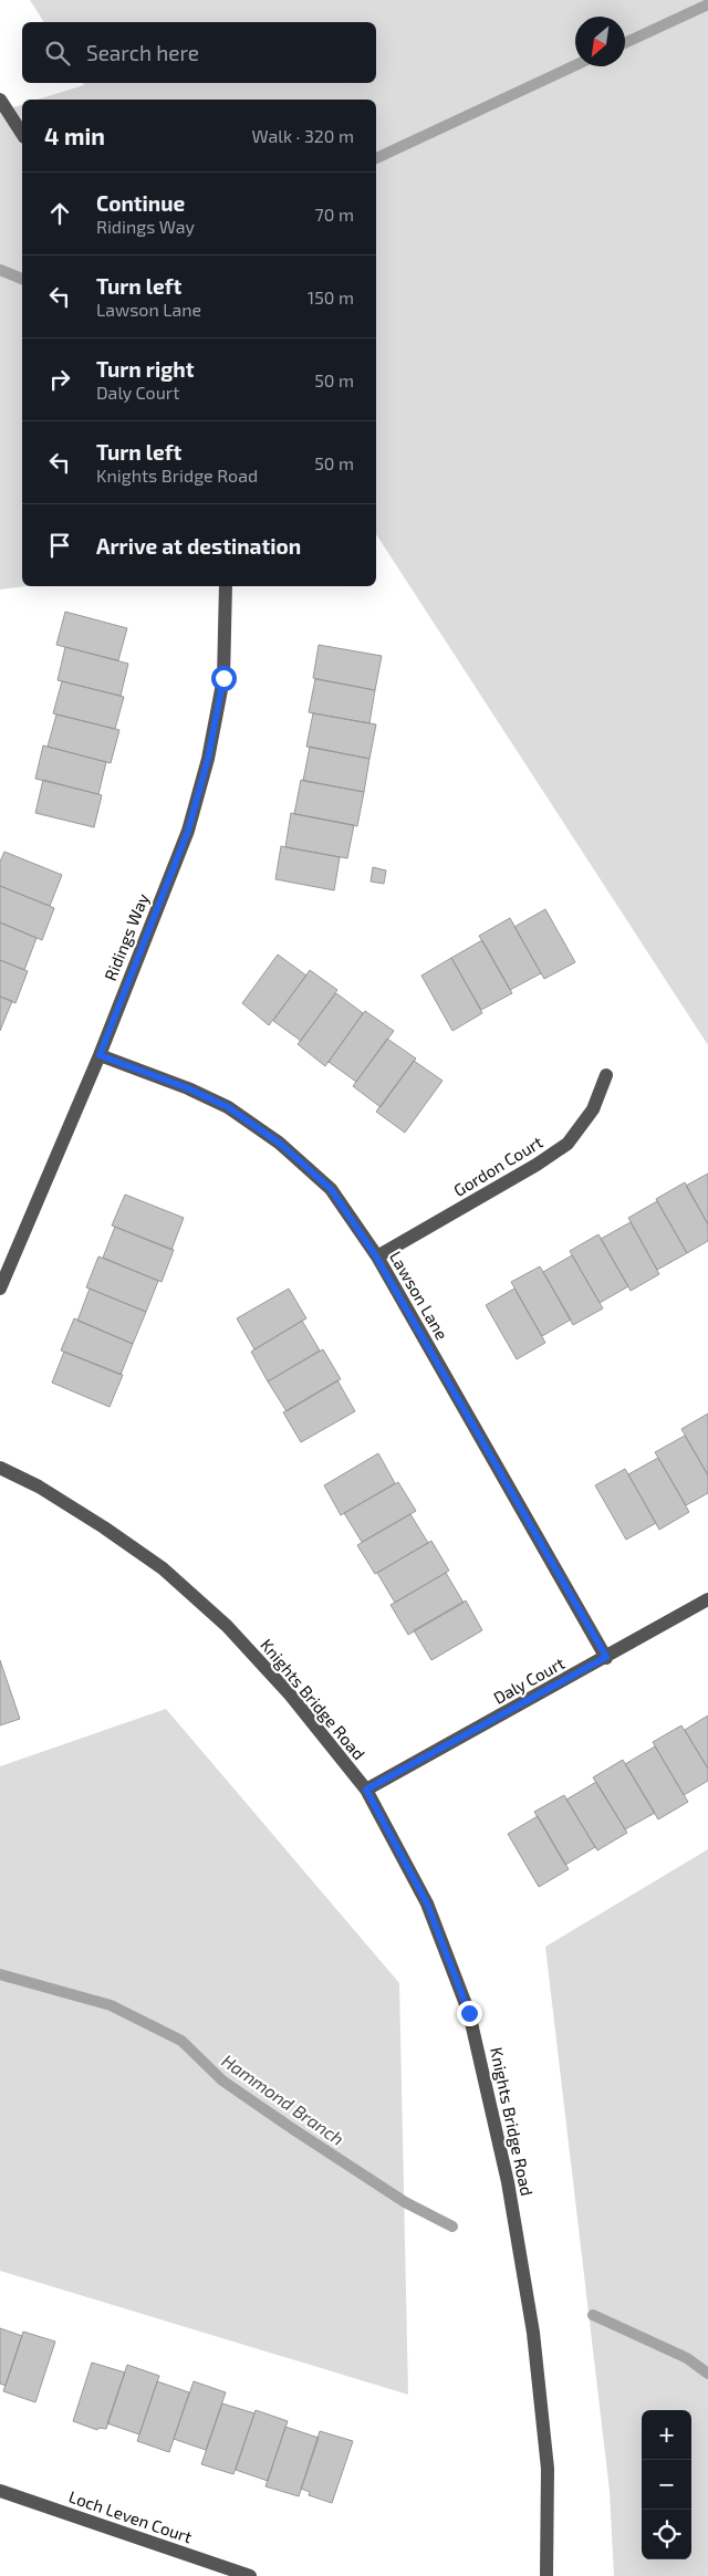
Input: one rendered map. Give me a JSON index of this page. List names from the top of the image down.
{
  "streets": {
    "street": [
      "Ridings Way",
      "Gordon Court",
      "Lawson Lane",
      "Daly Court",
      "Knights Bridge Road",
      "Loch Leven Court"
    ]
  },
  "crossings": [
    ["Ridings Way", "Lawson Lane"],
    ["Gordon Court", "Lawson Lane"],
    ["Lawson Lane", "Daly Court"],
    ["Daly Court", "Knights Bridge Road"]
  ],
  "water": ["Hammond Branch"],
  "north": "bottom left",
  "page": {
    "search": "Search here",
    "heading": ["4 min", "Walk · 320 m"],
    "list": [
      ["Continue", "Ridings Way", "70 m"],
      ["Turn left", "Lawson Lane", "150 m"],
      ["Turn right", "Daly Court", "50 m"],
      ["Turn left", "Knights Bridge Road", "50 m"],
      "Arrive at destination"
    ],
    "map_buttons": ["+", "−"]
  }
}
